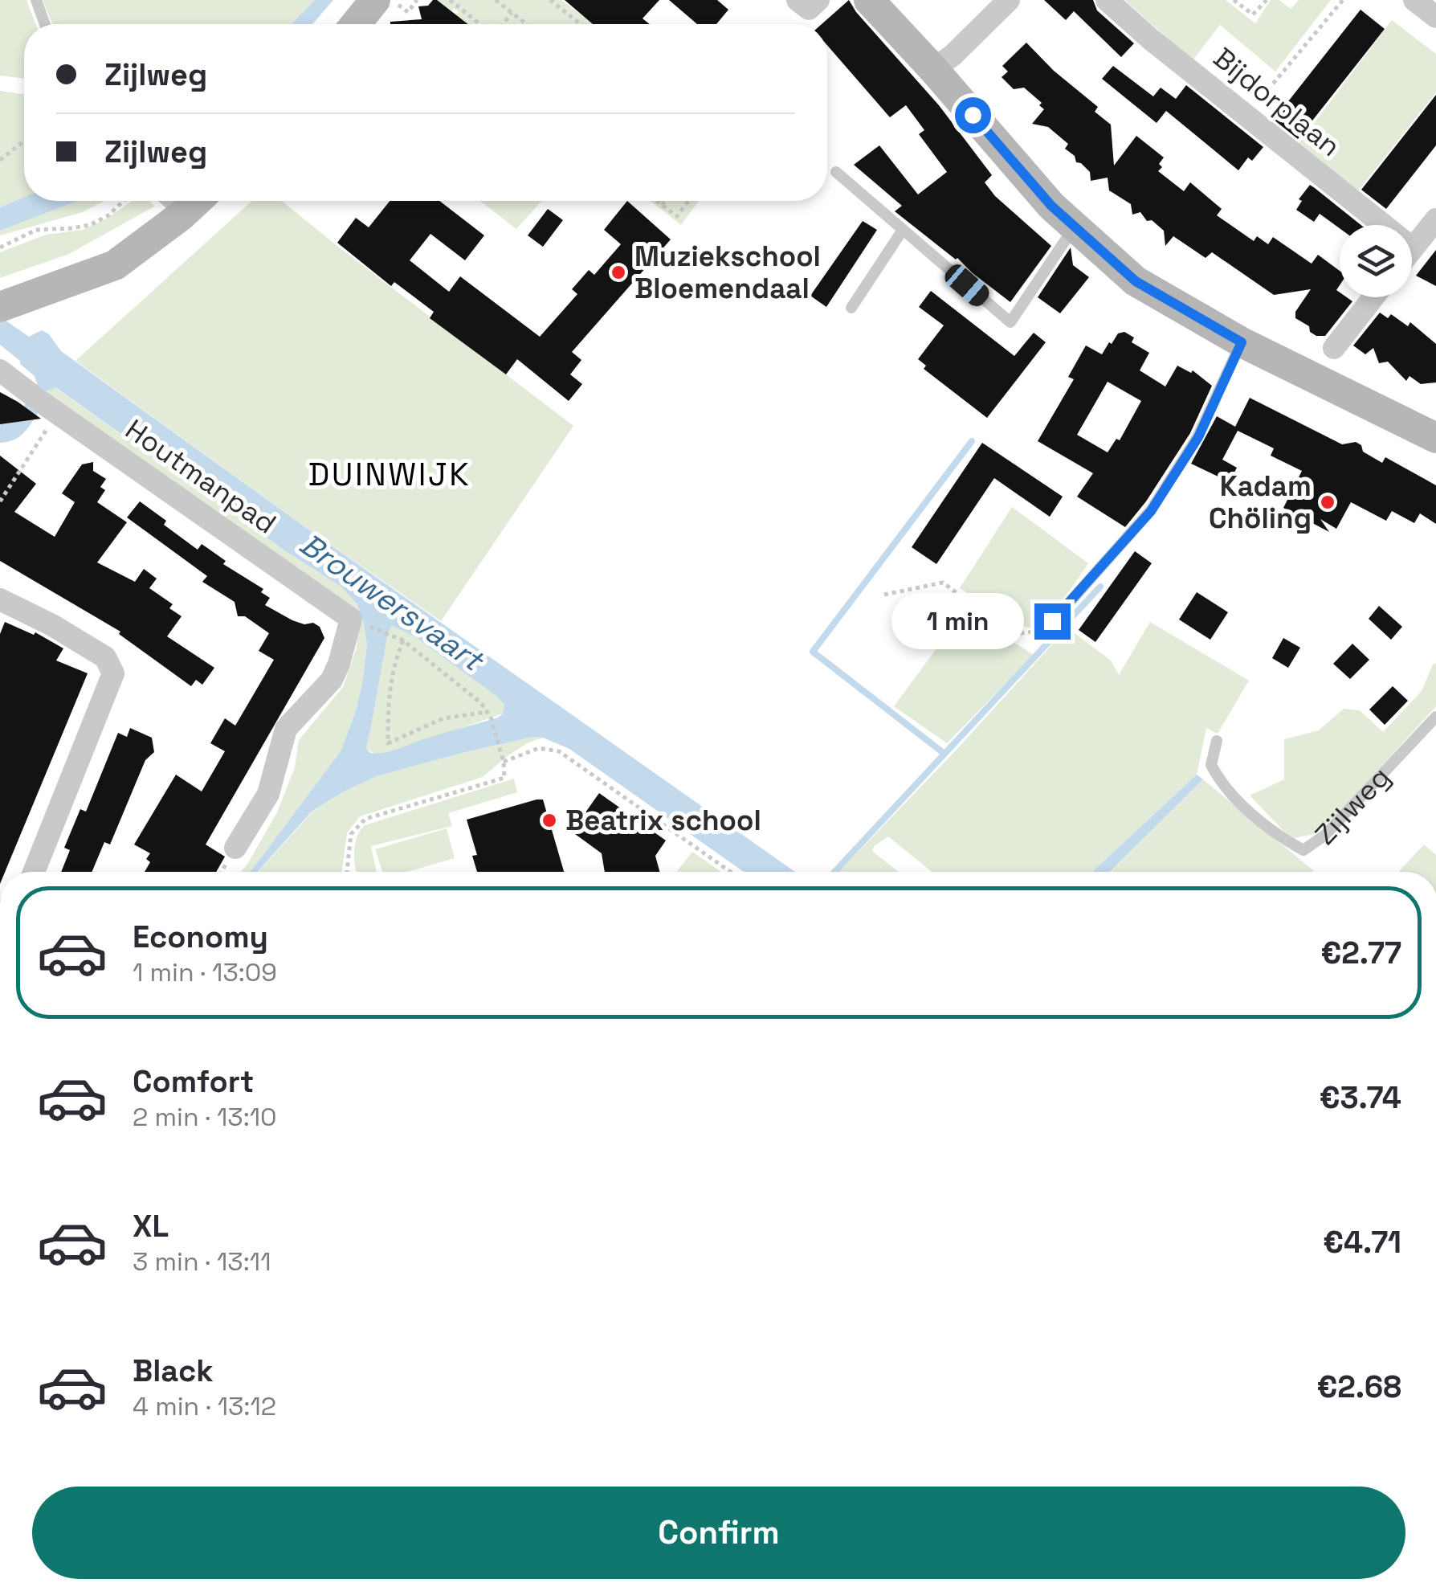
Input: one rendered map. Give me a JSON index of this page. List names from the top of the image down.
{
  "streets": {
    "street": ["Bijdorplaan", "Houtmanpad"],
    "lane": ["Zijlweg"]
  },
  "districts": ["DUINWIJK"],
  "water": ["Brouwersvaart"],
  "places": ["Muziekschool Bloemendaal", "Kadam Chöling", "Beatrix school"],
  "page": {
    "banner": ["Zijlweg", "Zijlweg"],
    "bubble": "1 min",
    "list": [
      {
        "name": "Economy",
        "note": "1 min · 13:09",
        "value": "€2.77"
      },
      {
        "name": "Comfort",
        "note": "2 min · 13:10",
        "value": "€3.74"
      },
      {
        "name": "XL",
        "note": "3 min · 13:11",
        "value": "€4.71"
      },
      {
        "name": "Black",
        "note": "4 min · 13:12",
        "value": "€2.68"
      }
    ],
    "buttons": "Confirm"
  }
}
